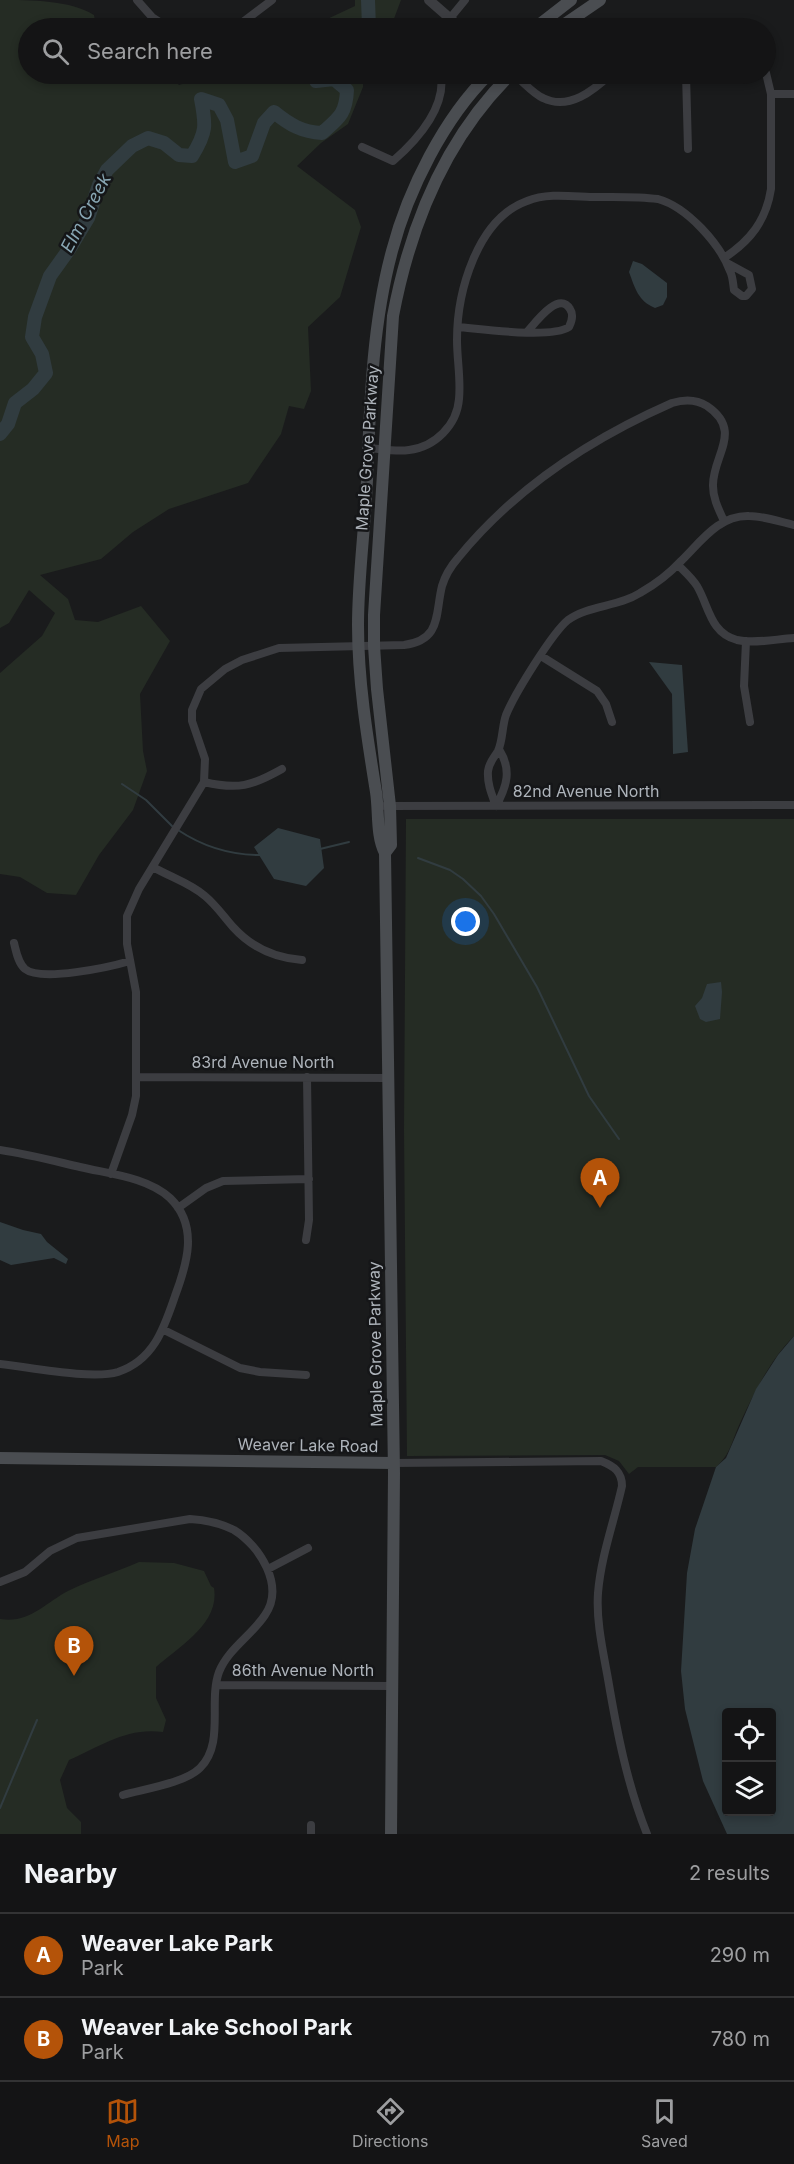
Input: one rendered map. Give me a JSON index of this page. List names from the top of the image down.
{
  "streets": {
    "main road": ["Maple Grove Parkway", "Weaver Lake Road"],
    "street": ["82nd Avenue North", "83rd Avenue North", "86th Avenue North"]
  },
  "crossings": [
    ["Maple Grove Parkway", "82nd Avenue North"],
    ["Maple Grove Parkway", "83rd Avenue North"],
    ["Maple Grove Parkway", "Weaver Lake Road"],
    ["Maple Grove Parkway", "86th Avenue North"]
  ],
  "water": ["Elm Creek"],
  "page": {
    "search": "Search here",
    "pins": ["A", "B"],
    "heading": ["Nearby", "2 results"],
    "list": [
      {
        "mark": "A",
        "name": "Weaver Lake Park",
        "note": "Park",
        "value": "290 m"
      },
      {
        "mark": "B",
        "name": "Weaver Lake School Park",
        "note": "Park",
        "value": "780 m"
      }
    ],
    "nav": ["Map", "Directions", "Saved"]
  }
}
